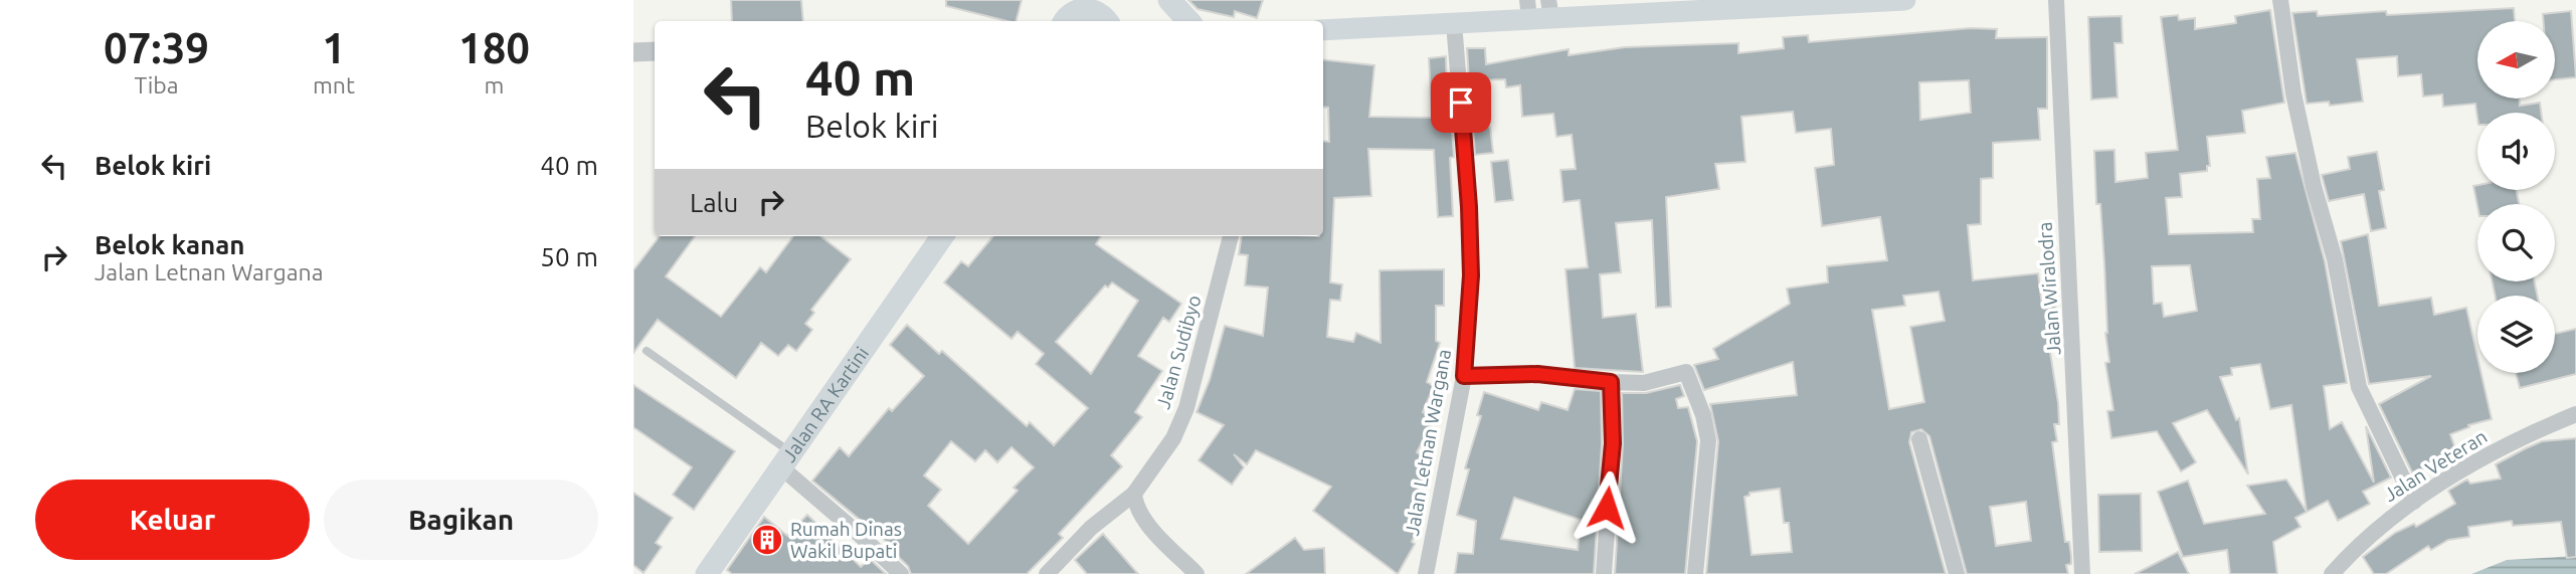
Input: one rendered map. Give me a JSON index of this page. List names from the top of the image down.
{
  "streets": {
    "main road": ["Jalan RA Kartini"],
    "street": [
      "Jalan Wiralodra",
      "Jalan Sudibyo",
      "Jalan Letnan Wargana",
      "Jalan Veteran"
    ]
  },
  "places": {
    "building": ["Rumah Dinas Wakil Bupati"]
  },
  "north": "left",
  "page": {
    "eta": [
      "07:39",
      "Tiba",
      "1",
      "mnt",
      "180",
      "m"
    ],
    "turn": ["40 m", "Belok kiri"],
    "list": [
      {
        "name": "Belok kiri",
        "value": "40 m"
      },
      {
        "name": "Belok kanan",
        "note": "Jalan Letnan Wargana",
        "value": "50 m"
      }
    ],
    "then": "Lalu",
    "buttons": ["Keluar", "Bagikan"]
  }
}
